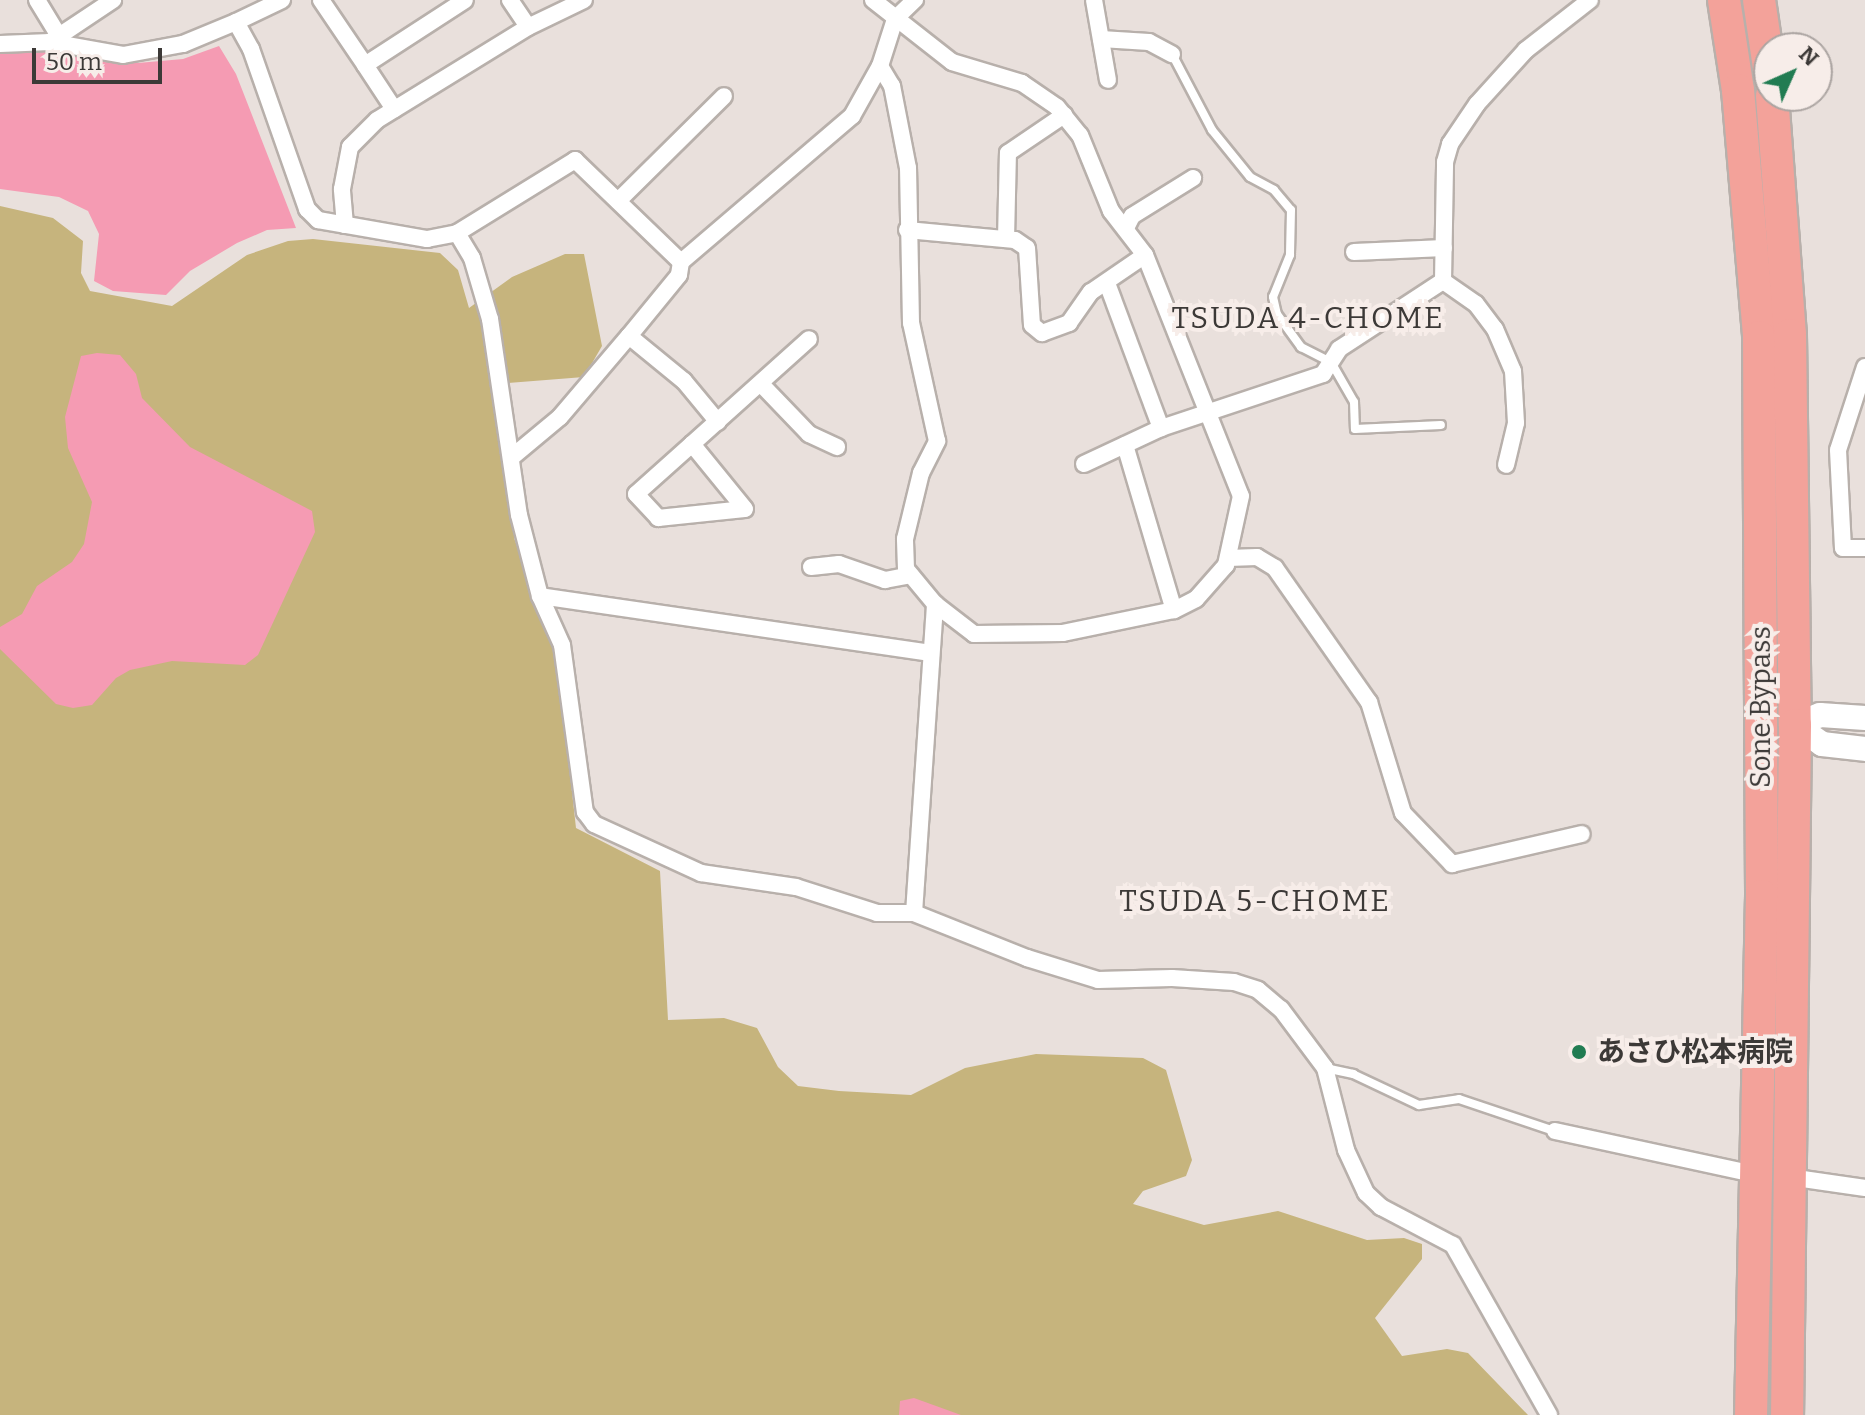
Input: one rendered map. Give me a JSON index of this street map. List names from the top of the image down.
{
  "streets": {
    "highway": ["Sone Bypass"]
  },
  "districts": ["TSUDA 4-CHOME", "TSUDA 5-CHOME"],
  "places": ["あさひ松本病院"],
  "scale_bar": "50 m",
  "north": "top right"
}
